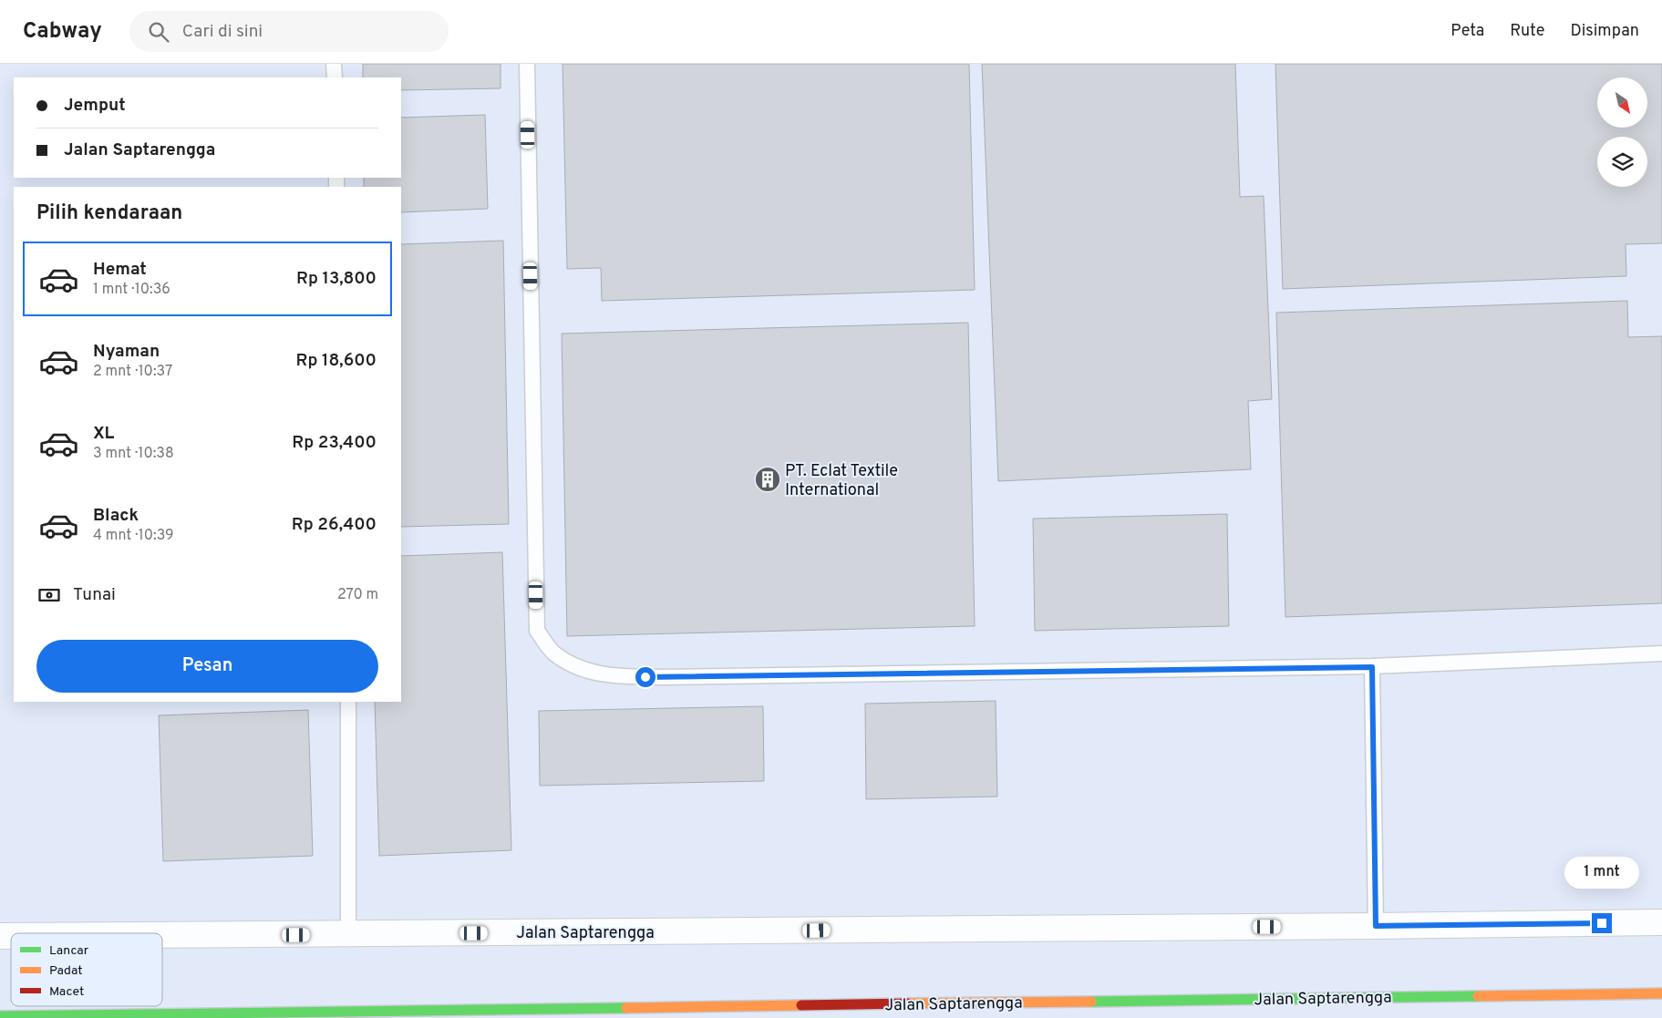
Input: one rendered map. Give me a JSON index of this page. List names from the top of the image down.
{
  "streets": {
    "street": ["Jalan Saptarengga"]
  },
  "places": {
    "building": ["PT. Eclat Textile International"]
  },
  "legend": ["Lancar", "Padat", "Macet"],
  "north": "bottom right",
  "page": {
    "header": "Cabway",
    "search": "Cari di sini",
    "nav": ["Peta", "Rute", "Disimpan"],
    "banner": ["Jemput", "Jalan Saptarengga"],
    "heading": "Pilih kendaraan",
    "list": [
      {
        "name": "Hemat",
        "note": "1 mnt · 10:36",
        "value": "Rp 13,800"
      },
      {
        "name": "Nyaman",
        "note": "2 mnt · 10:37",
        "value": "Rp 18,600"
      },
      {
        "name": "XL",
        "note": "3 mnt · 10:38",
        "value": "Rp 23,400"
      },
      {
        "name": "Black",
        "note": "4 mnt · 10:39",
        "value": "Rp 26,400"
      }
    ],
    "pay": ["Tunai", "270 m"],
    "buttons": "Pesan",
    "bubble": "1 mnt"
  }
}
